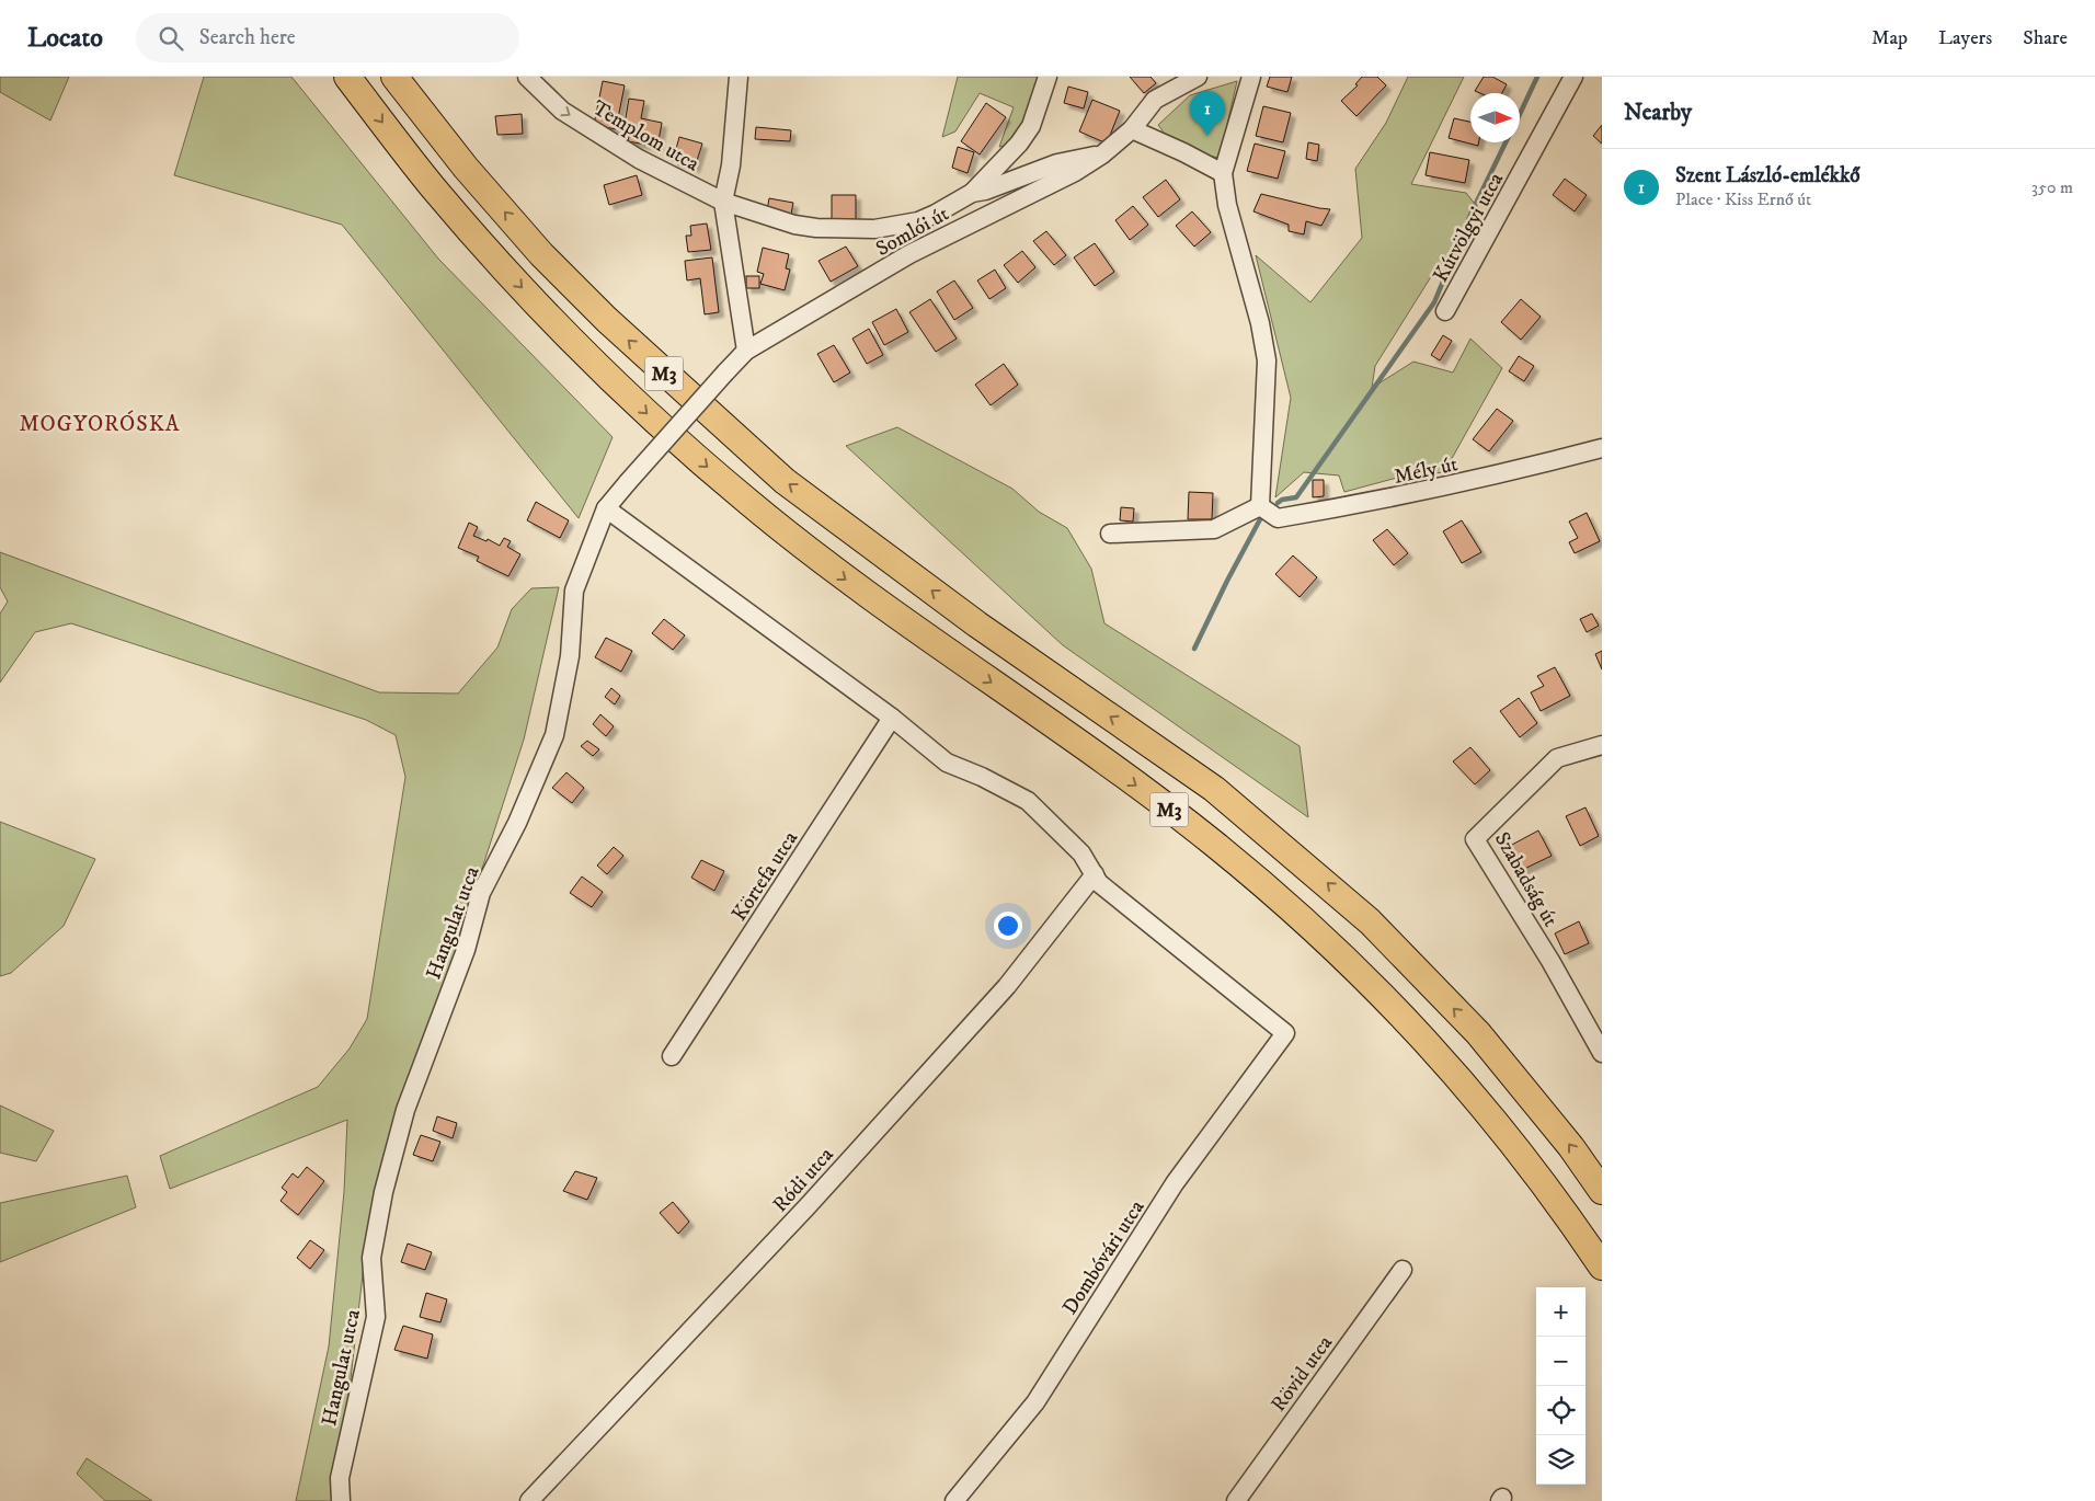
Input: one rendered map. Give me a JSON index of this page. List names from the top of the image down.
{
  "streets": {
    "highway": ["M3"],
    "street": [
      "Templom utca",
      "Kútvölgyi utca",
      "Somlói út",
      "Mély út",
      "Körtefa utca",
      "Szabadság út",
      "Hangulat utca",
      "Ródi utca",
      "Dombóvári utca",
      "Rövid utca"
    ]
  },
  "crossings": [
    ["Templom utca", "Somlói út"],
    ["Templom utca", "Hangulat utca"],
    ["Somlói út", "Hangulat utca"],
    ["Ródi utca", "Dombóvári utca"]
  ],
  "one_way": ["Templom utca"],
  "districts": ["MOGYORÓSKA"],
  "north": "right",
  "page": {
    "header": "Locato",
    "search": "Search here",
    "nav": ["Map", "Layers", "Share"],
    "heading": "Nearby",
    "pins": "1",
    "list": [
      {
        "mark": "1",
        "name": "Szent László-emlékkő",
        "note": "Place · Kiss Ernő út",
        "value": "350 m"
      }
    ],
    "map_buttons": ["+", "−"]
  }
}
